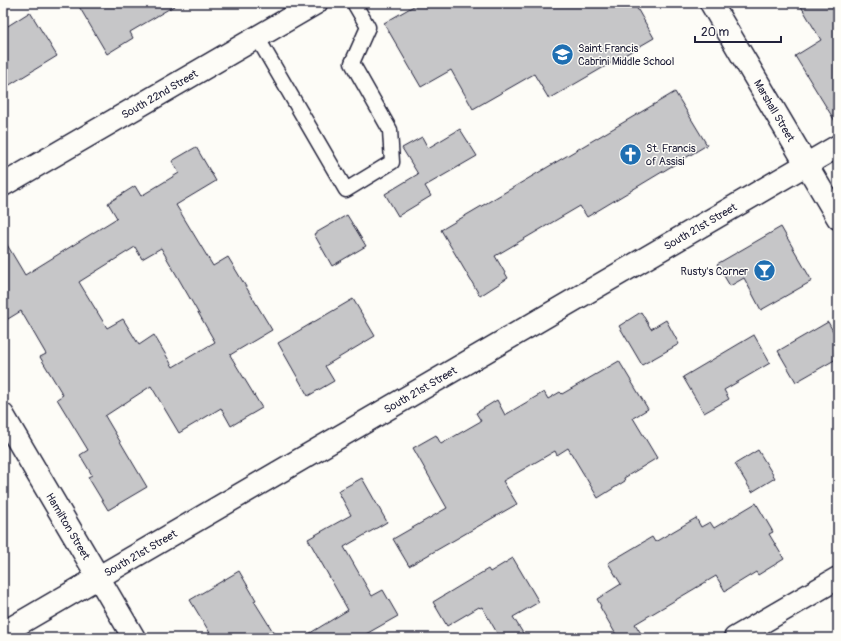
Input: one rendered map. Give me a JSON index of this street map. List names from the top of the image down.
{
  "streets": {
    "street": [
      "South 22nd Street",
      "Marshall Street",
      "South 21st Street",
      "Hamilton Street"
    ]
  },
  "crossings": [
    ["Marshall Street", "South 21st Street"],
    ["South 21st Street", "Hamilton Street"]
  ],
  "places": {
    "school or university": ["Saint Francis Cabrini Middle School"],
    "church": ["St. Francis of Assisi"],
    "bar": ["Rusty's Corner"]
  },
  "scale_bar": "20 m"
}
